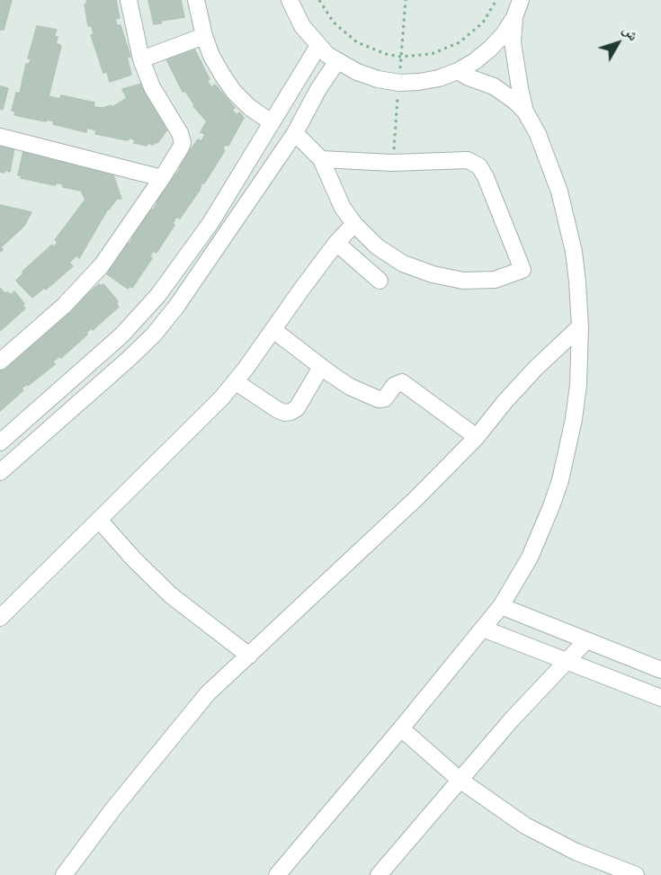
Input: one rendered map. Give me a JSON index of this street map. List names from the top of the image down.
{
  "north": "top right"
}
